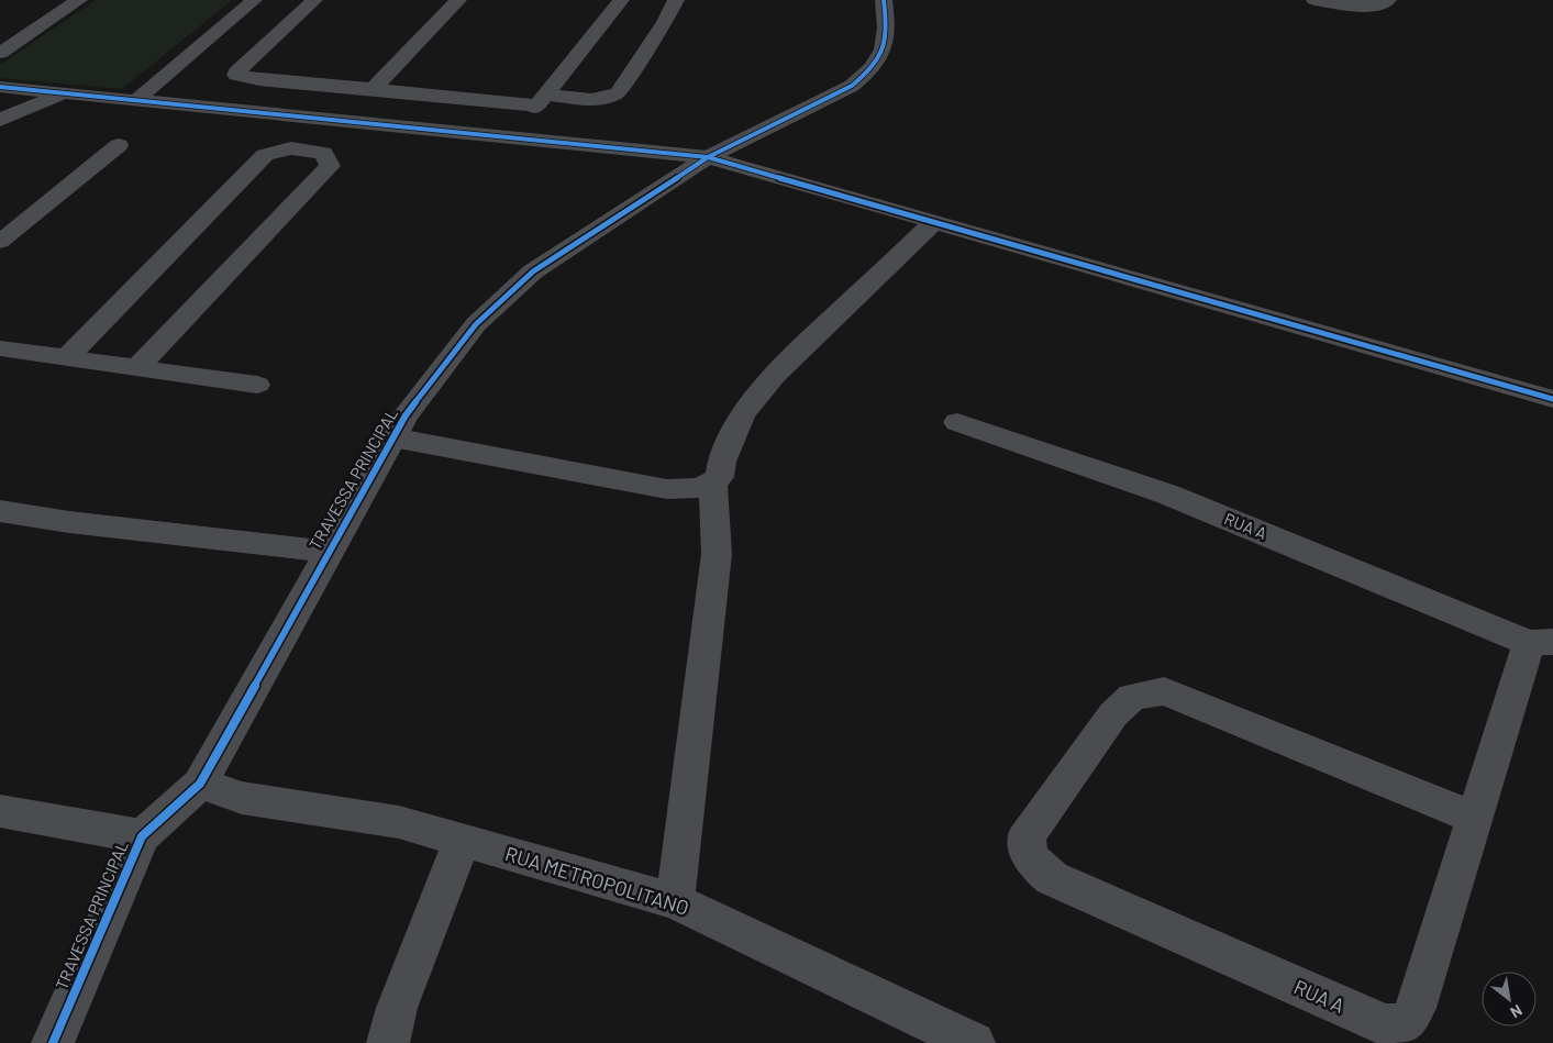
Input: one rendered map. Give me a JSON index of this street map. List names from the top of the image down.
{
  "streets": {
    "street": ["TRAVESSA PRINCIPAL", "RUA A", "RUA METROPOLITANO"]
  },
  "crossings": [
    ["TRAVESSA PRINCIPAL", "RUA METROPOLITANO"]
  ],
  "north": "bottom right"
}
